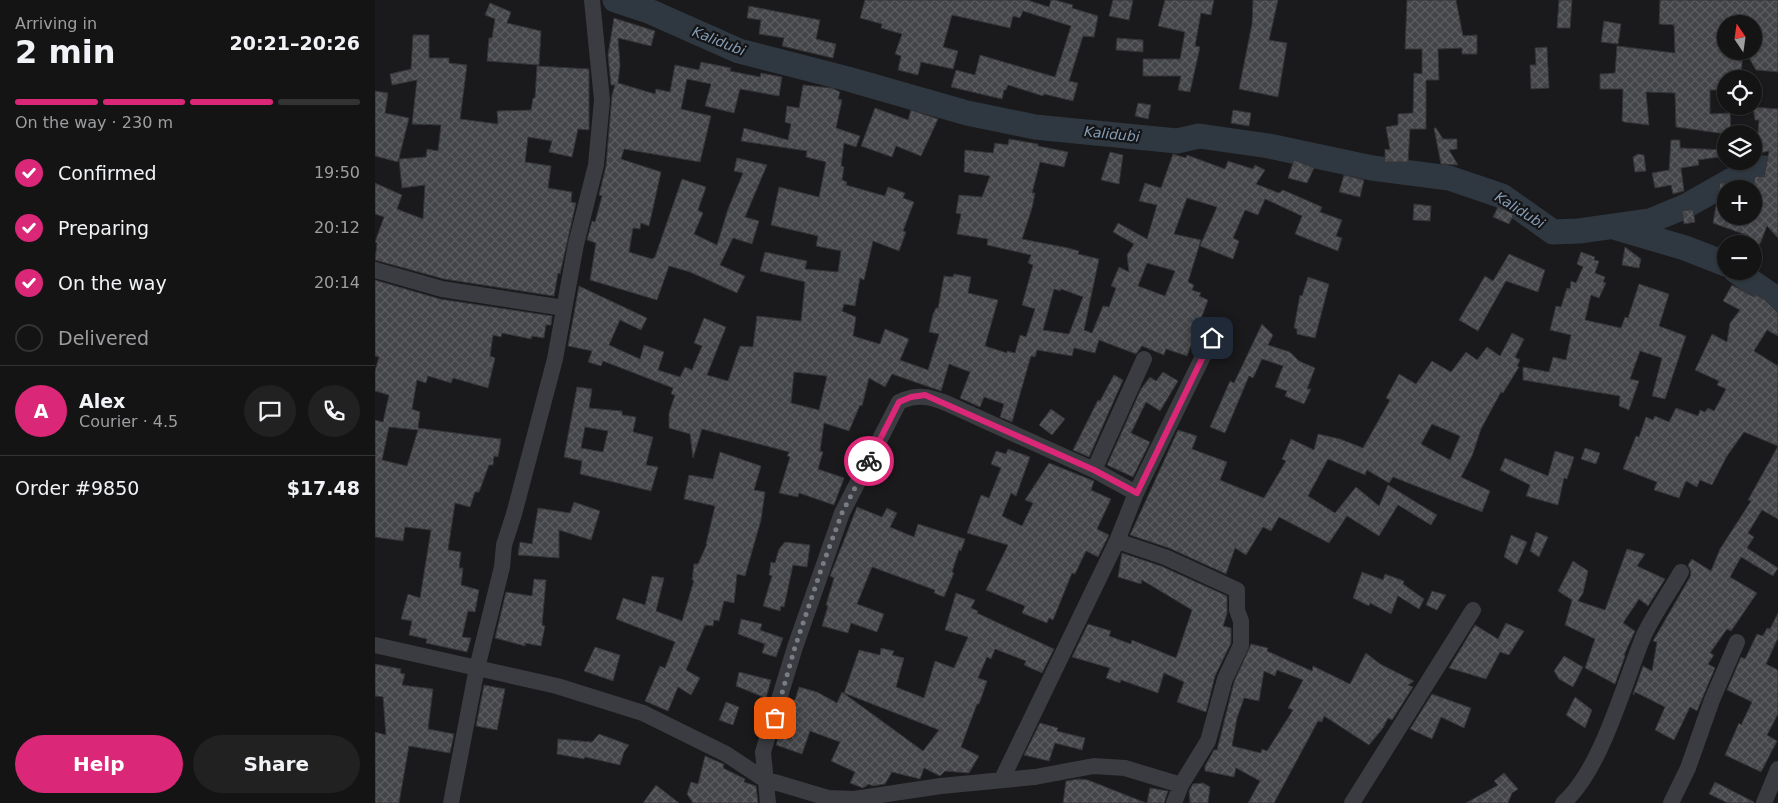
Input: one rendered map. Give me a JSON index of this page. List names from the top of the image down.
{
  "water": ["Kalidubi"],
  "north": "top",
  "page": {
    "heading": ["2 min", "Arriving in", "20:21–20:26"],
    "panel": [
      "Alex",
      "Courier · 4.5",
      "Order #9850",
      "$17.48"
    ],
    "map_buttons": ["+", "−"],
    "bar": "On the way · 230 m",
    "list": [
      ["Confirmed", "19:50"],
      ["Preparing", "20:12"],
      ["On the way", "20:14"],
      "Delivered"
    ],
    "round": "A",
    "buttons": ["Help", "Share"]
  }
}
